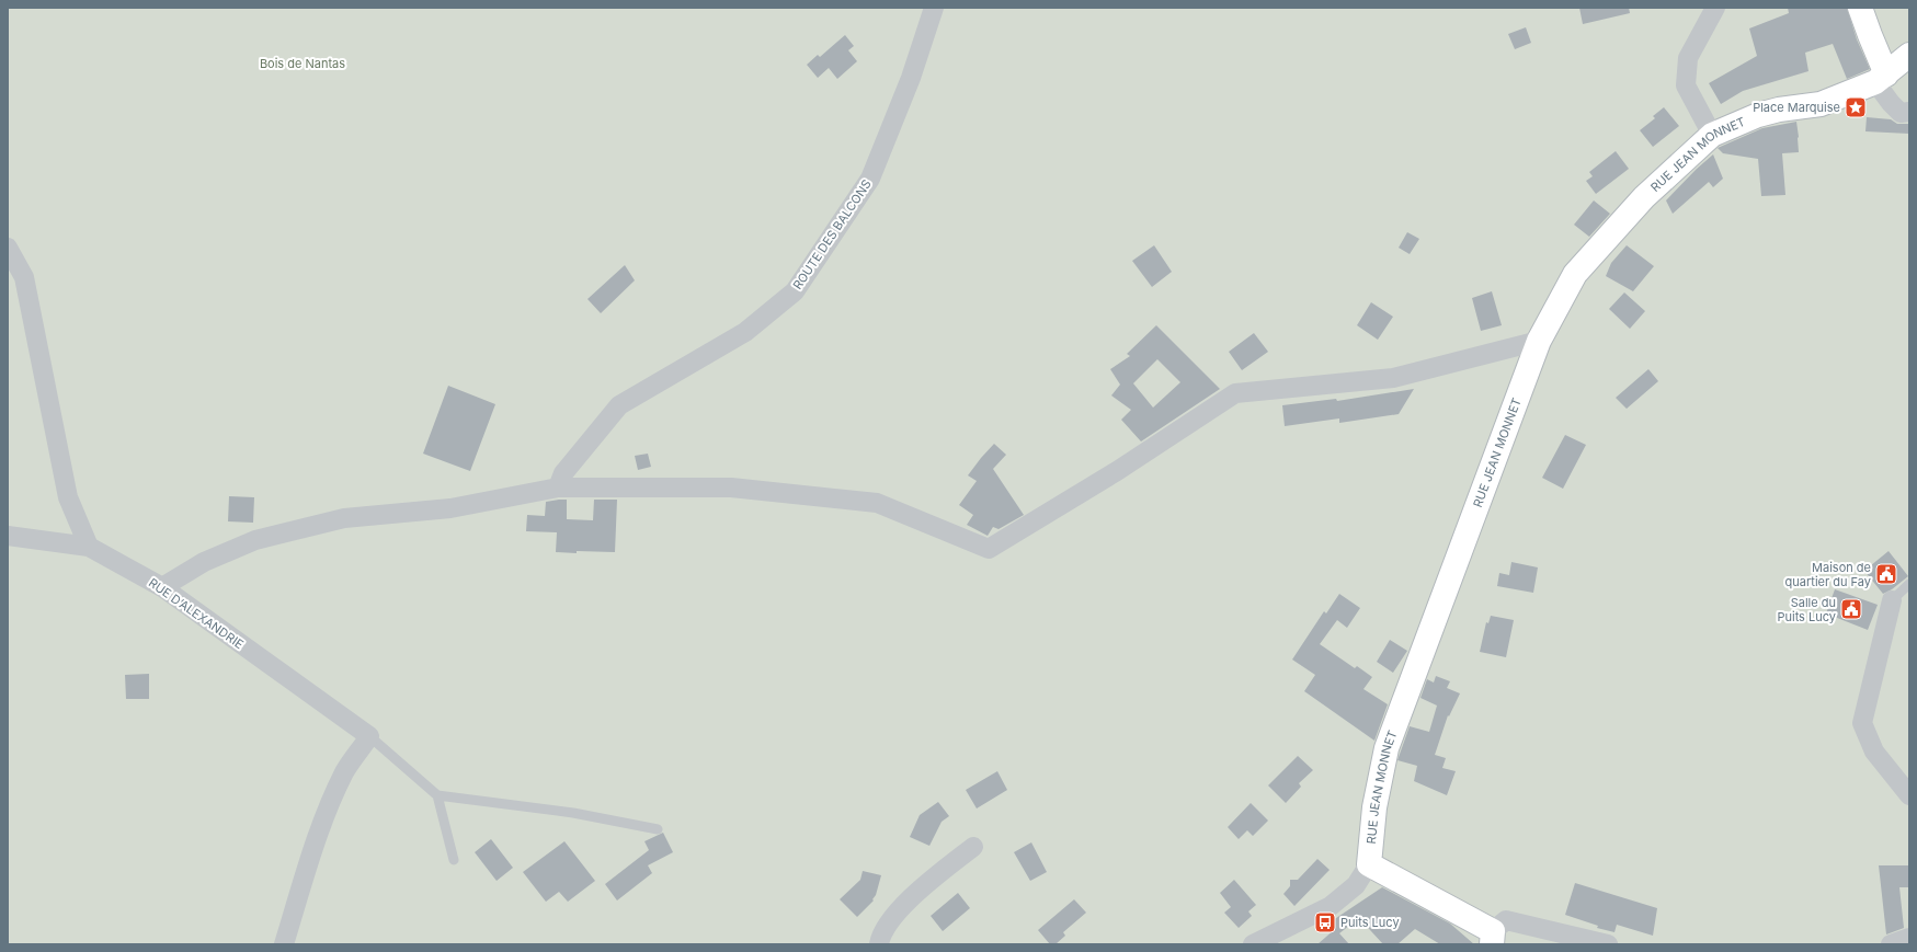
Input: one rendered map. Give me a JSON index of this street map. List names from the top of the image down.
{
  "streets": {
    "street": ["RUE JEAN MONNET", "ROUTE DES BALCONS", "RUE D’ALEXANDRIE"]
  },
  "parks": ["Bois de Nantas"],
  "places": {
    "place": ["Place Marquise"],
    "public building": ["Maison de quartier du Fay", "Salle du Puits Lucy"],
    "bus stop": ["Puits Lucy"]
  }
}
